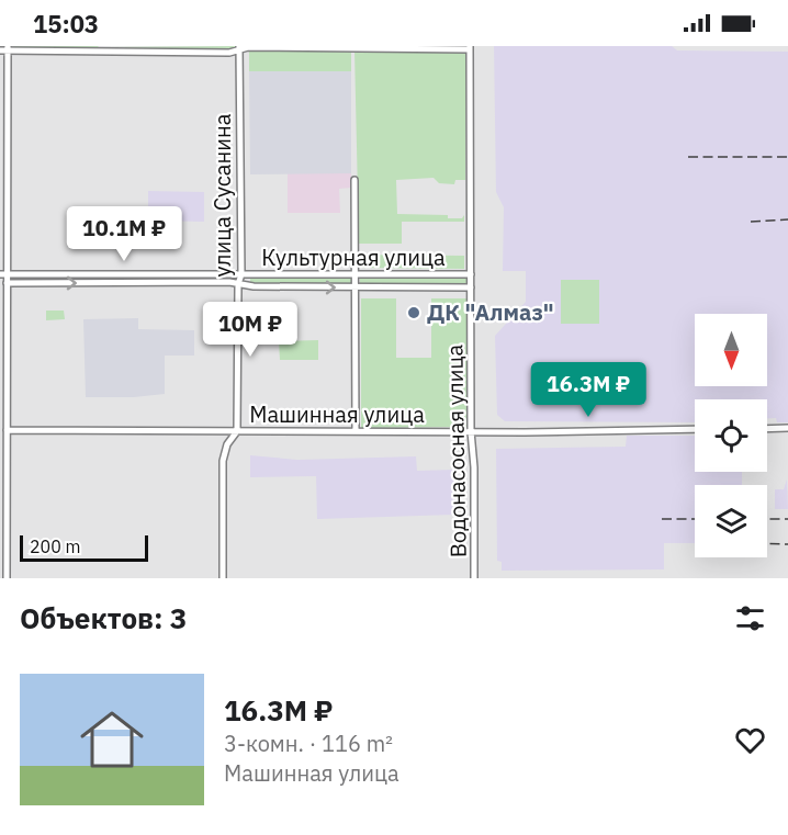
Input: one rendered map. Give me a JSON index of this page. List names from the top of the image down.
{
  "streets": {
    "street": [
      "улица Сусанина",
      "Культурная улица",
      "Машинная улица",
      "Водонасосная улица"
    ]
  },
  "crossings": [
    ["улица Сусанина", "Культурная улица"],
    ["улица Сусанина", "Машинная улица"],
    ["Культурная улица", "Водонасосная улица"],
    ["Машинная улица", "Водонасосная улица"]
  ],
  "places": ["ДК \"Алмаз\""],
  "scale_bar": "200 m",
  "north": "bottom",
  "page": {
    "status": "15:03",
    "price": ["10.1M ₽", "10M ₽", "16.3M ₽"],
    "scale": "200 m",
    "heading": "Объектов: 3",
    "list": [
      {
        "name": "16.3M ₽",
        "note": "3-комн. · 116 m² · Машинная улица"
      }
    ]
  }
}
